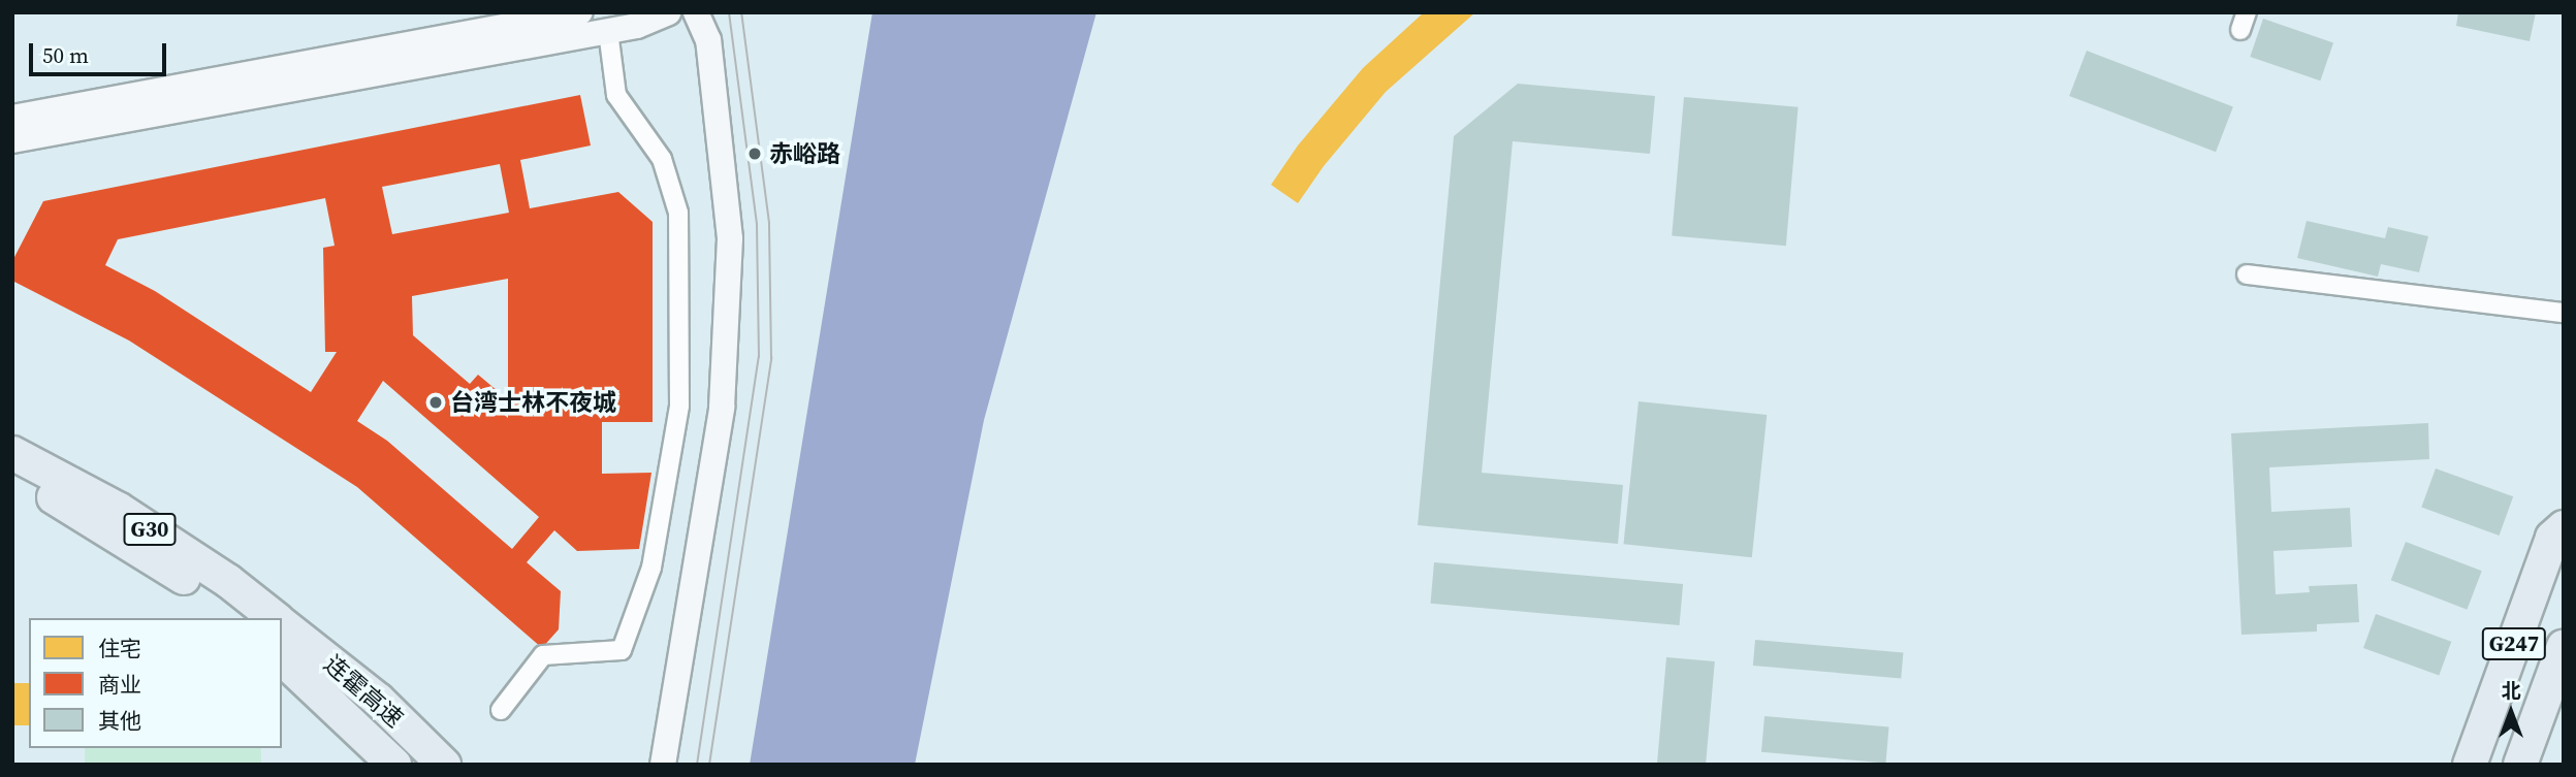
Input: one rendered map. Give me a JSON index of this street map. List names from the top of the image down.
{
  "streets": {
    "highway": ["G30", "G247", "连霍高速"]
  },
  "places": ["赤峪路", "台湾士林不夜城"],
  "legend": ["住宅", "商业", "其他"],
  "scale_bar": "50 m",
  "north": "top"
}
